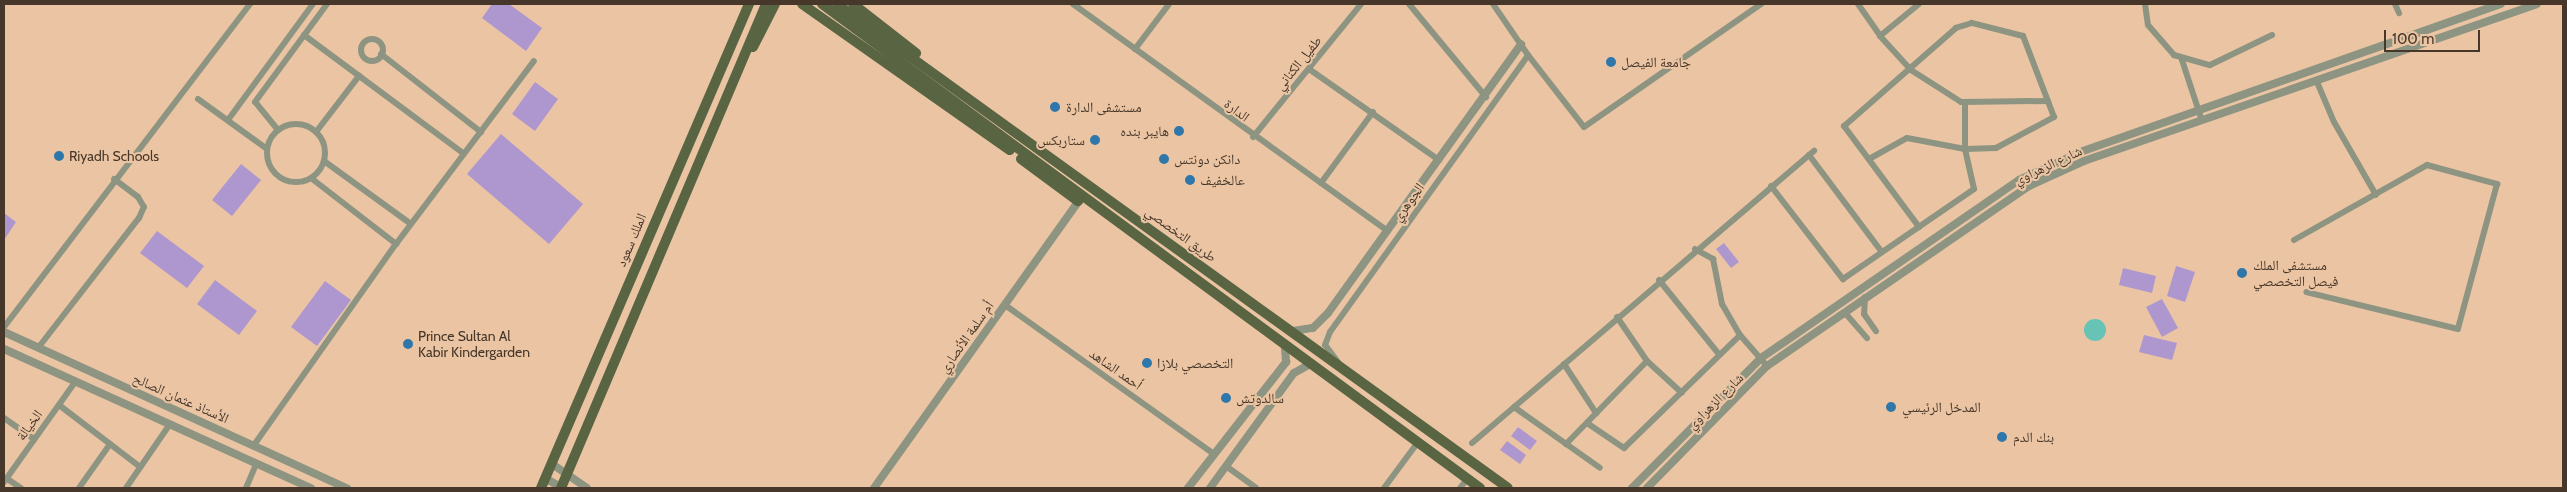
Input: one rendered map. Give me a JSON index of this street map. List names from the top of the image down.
{
  "streets": {
    "main road": ["طريق التخصصي", "الملك سعود"],
    "street": [
      "طفيل الكناني",
      "الدارة",
      "شارع الزهراوي",
      "الجوهري",
      "أم سلمة الأنصاري",
      "أحمد الشاهد",
      "الأستاذ عثمان الصالح",
      "الخيالة"
    ]
  },
  "crossings": [
    ["طفيل الكناني", "الدارة"],
    ["الدارة", "الجوهري"],
    ["الجوهري", "طريق التخصصي"],
    ["أم سلمة الأنصاري", "أحمد الشاهد"],
    ["الأستاذ عثمان الصالح", "الخيالة"]
  ],
  "places": [
    "جامعة الفيصل",
    "مستشفى الدارة",
    "هايبر بنده",
    "ستاربكس",
    "Riyadh Schools",
    "دانكن دونتس",
    "عالخفيف",
    "مستشفى الملك فيصل التخصصي",
    "Prince Sultan Al Kabir Kindergarden",
    "التخصصي بلازا",
    "سالدوتش",
    "المدخل الرئيسي",
    "بنك الدم"
  ],
  "scale_bar": "100 m"
}
